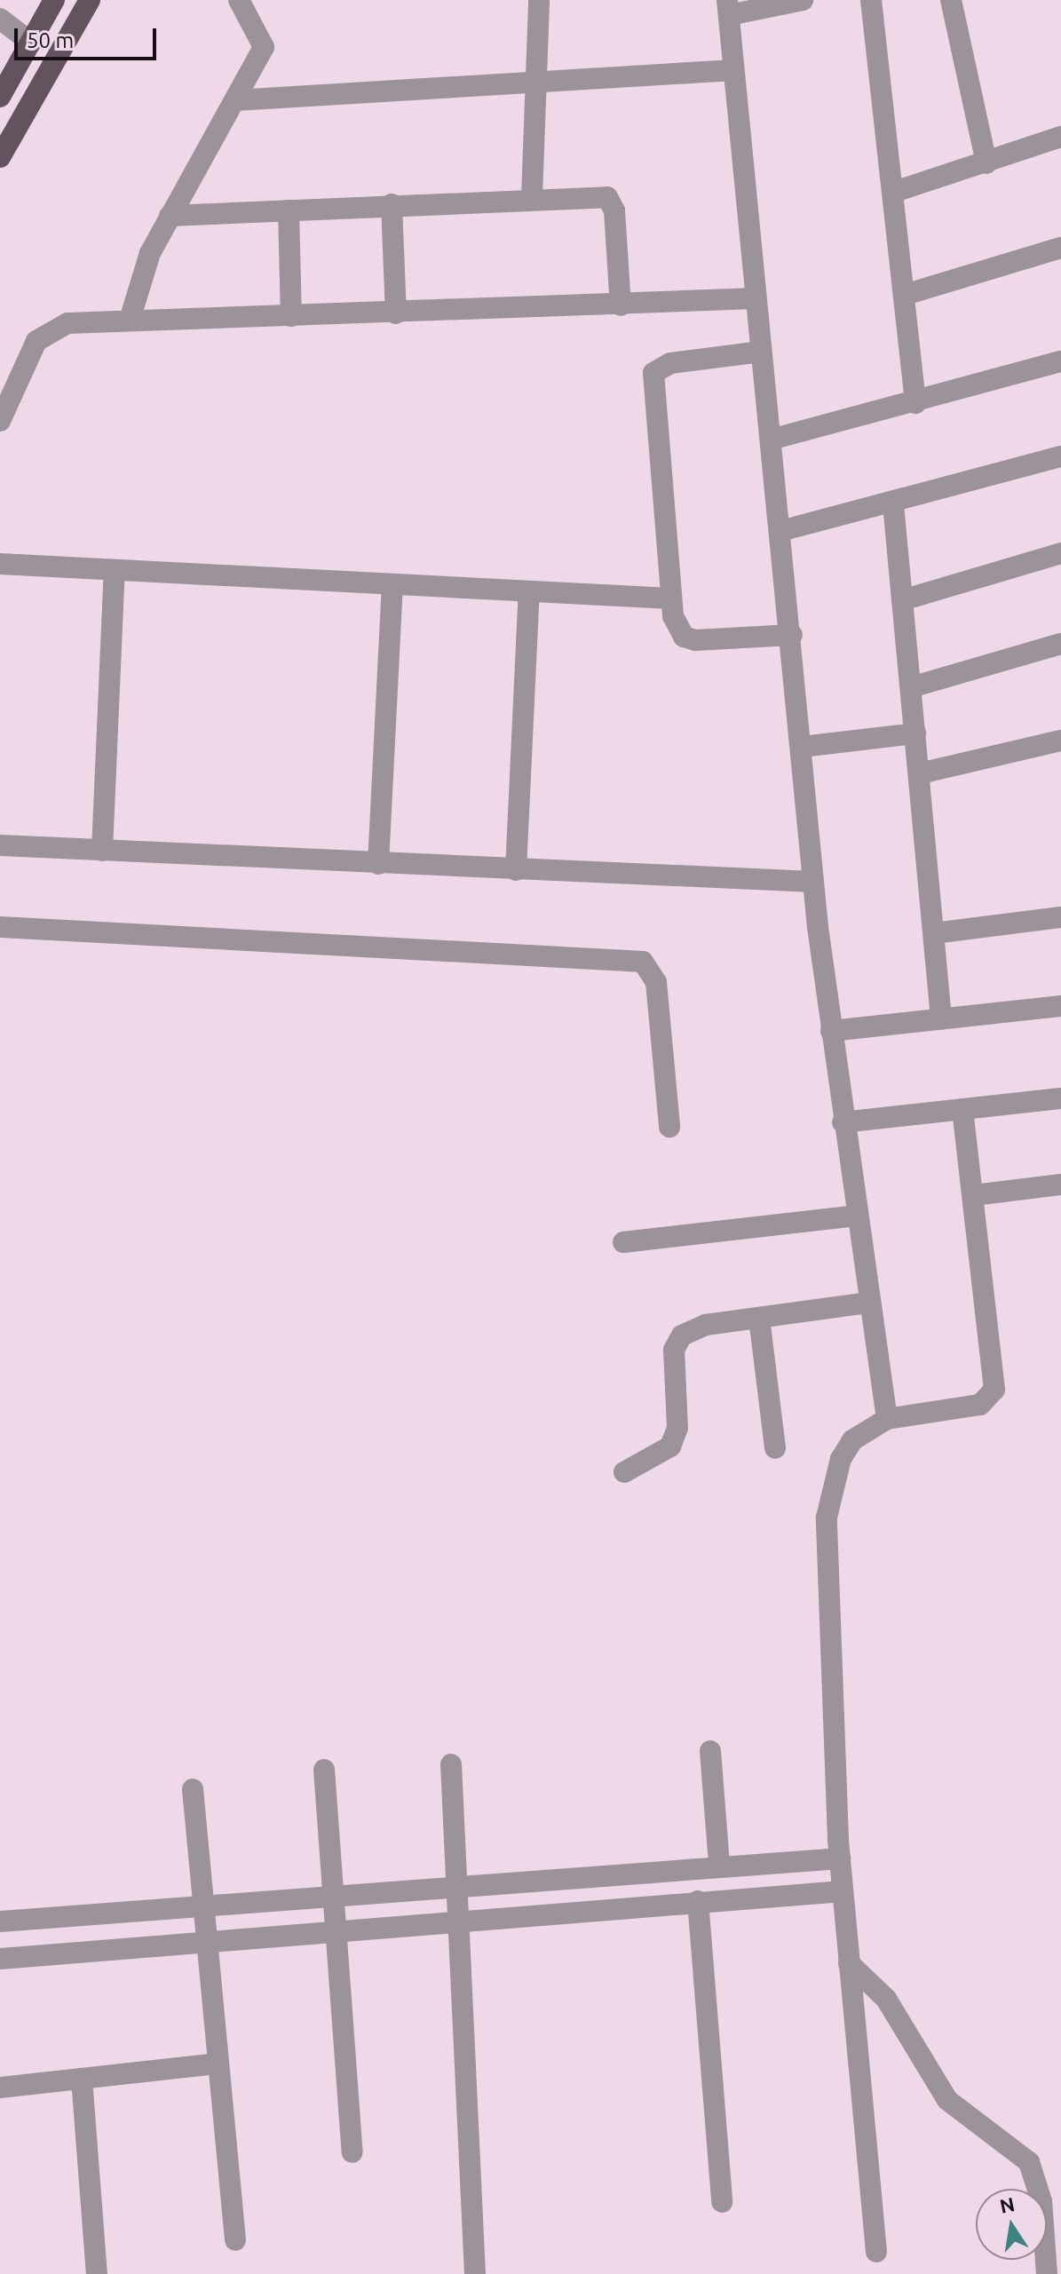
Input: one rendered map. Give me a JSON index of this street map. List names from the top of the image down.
{
  "scale_bar": "50 m",
  "north": "top"
}
